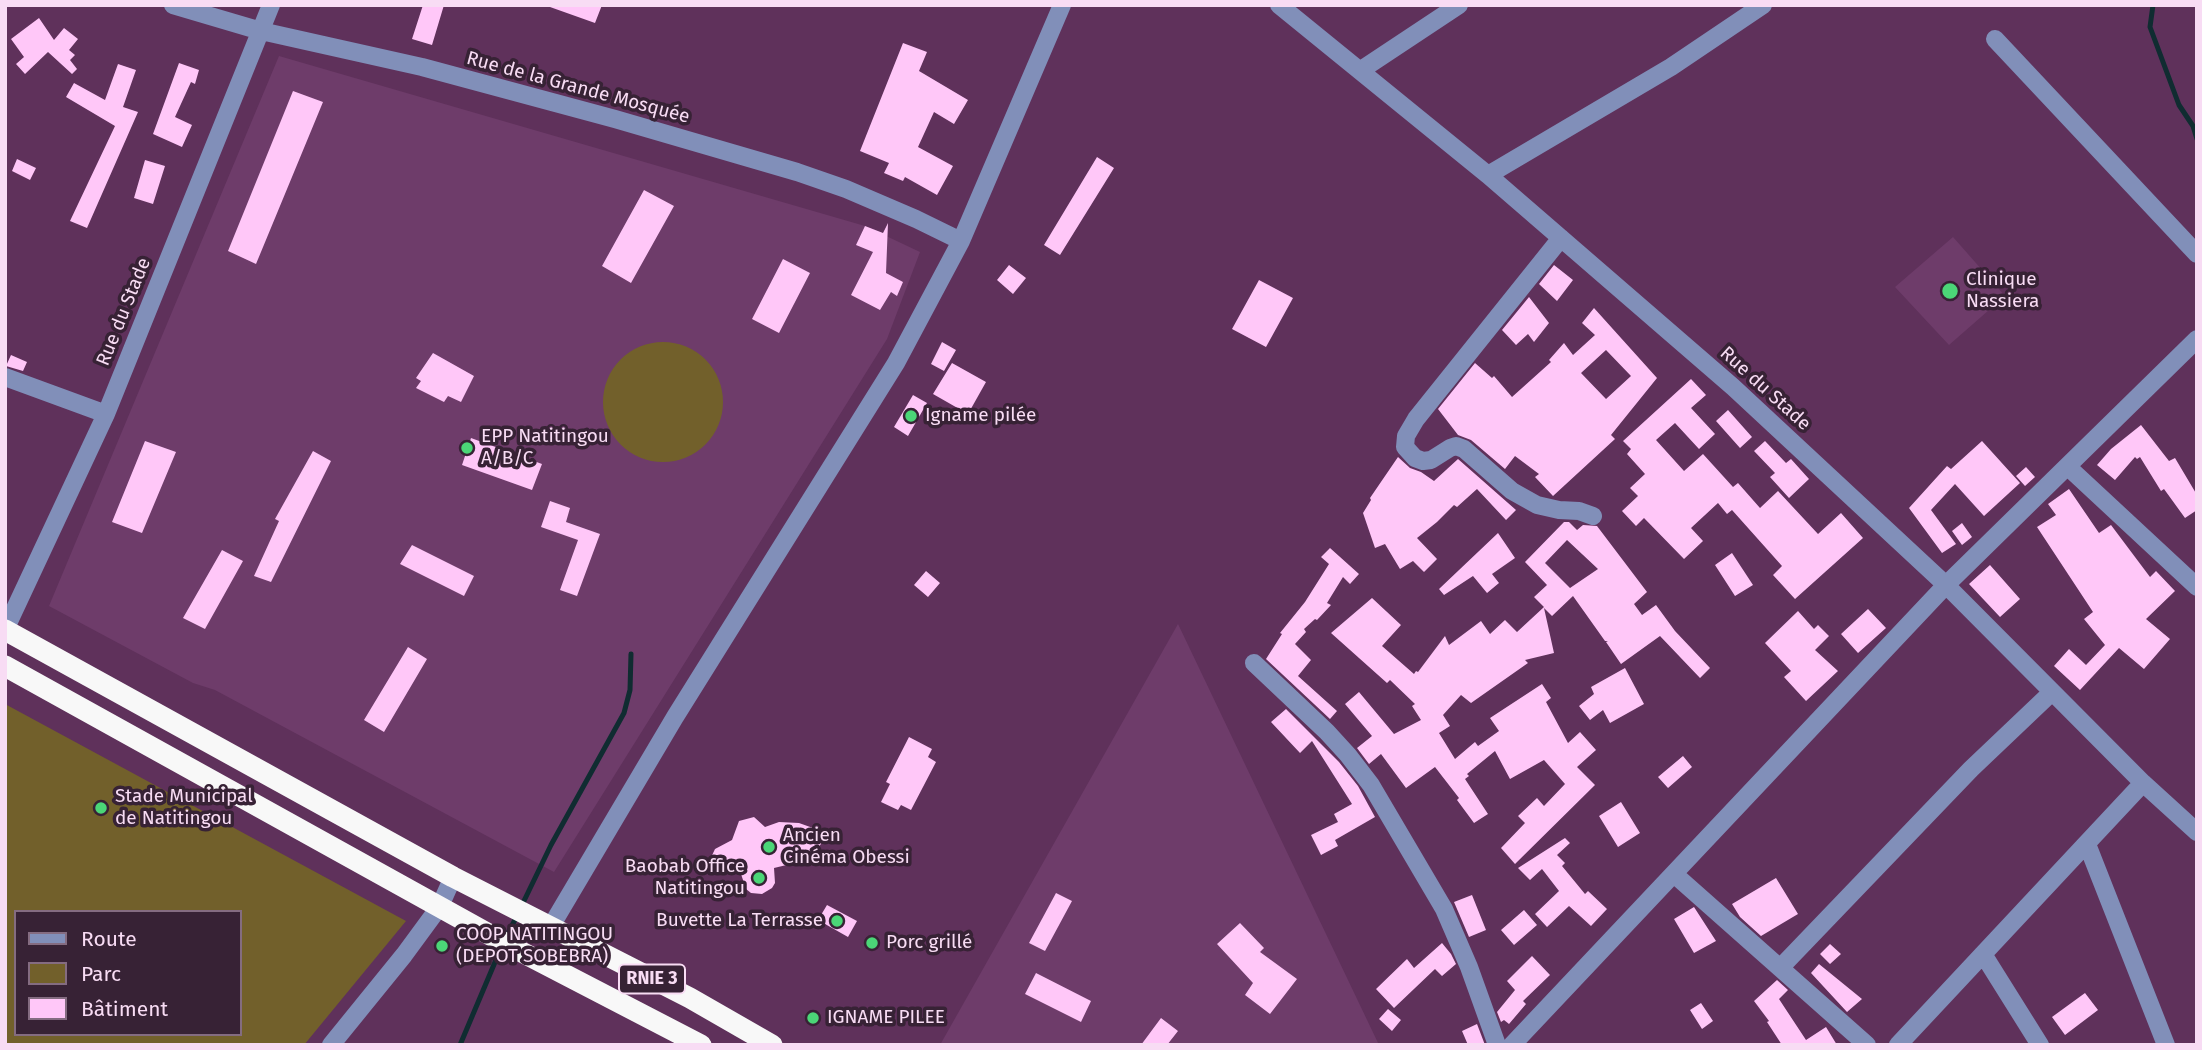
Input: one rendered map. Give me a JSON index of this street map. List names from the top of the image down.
{
  "streets": {
    "highway": ["RNIE 3"],
    "street": ["Rue de la Grande Mosquée", "Rue du Stade"]
  },
  "crossings": [
    ["Rue de la Grande Mosquée", "Rue du Stade"],
    ["Rue du Stade", "RNIE 3"]
  ],
  "places": [
    "Clinique Nassiera",
    "Igname pilée",
    "EPP Natitingou A/B/C",
    "Stade Municipal de Natitingou",
    "Ancien Cinéma Obessi",
    "Baobab Office Natitingou",
    "Buvette La Terrasse",
    "Porc grillé",
    "COOP NATITINGOU (DEPOT SOBEBRA)",
    "IGNAME PILEE"
  ],
  "legend": ["Route", "Parc", "Bâtiment"]
}
